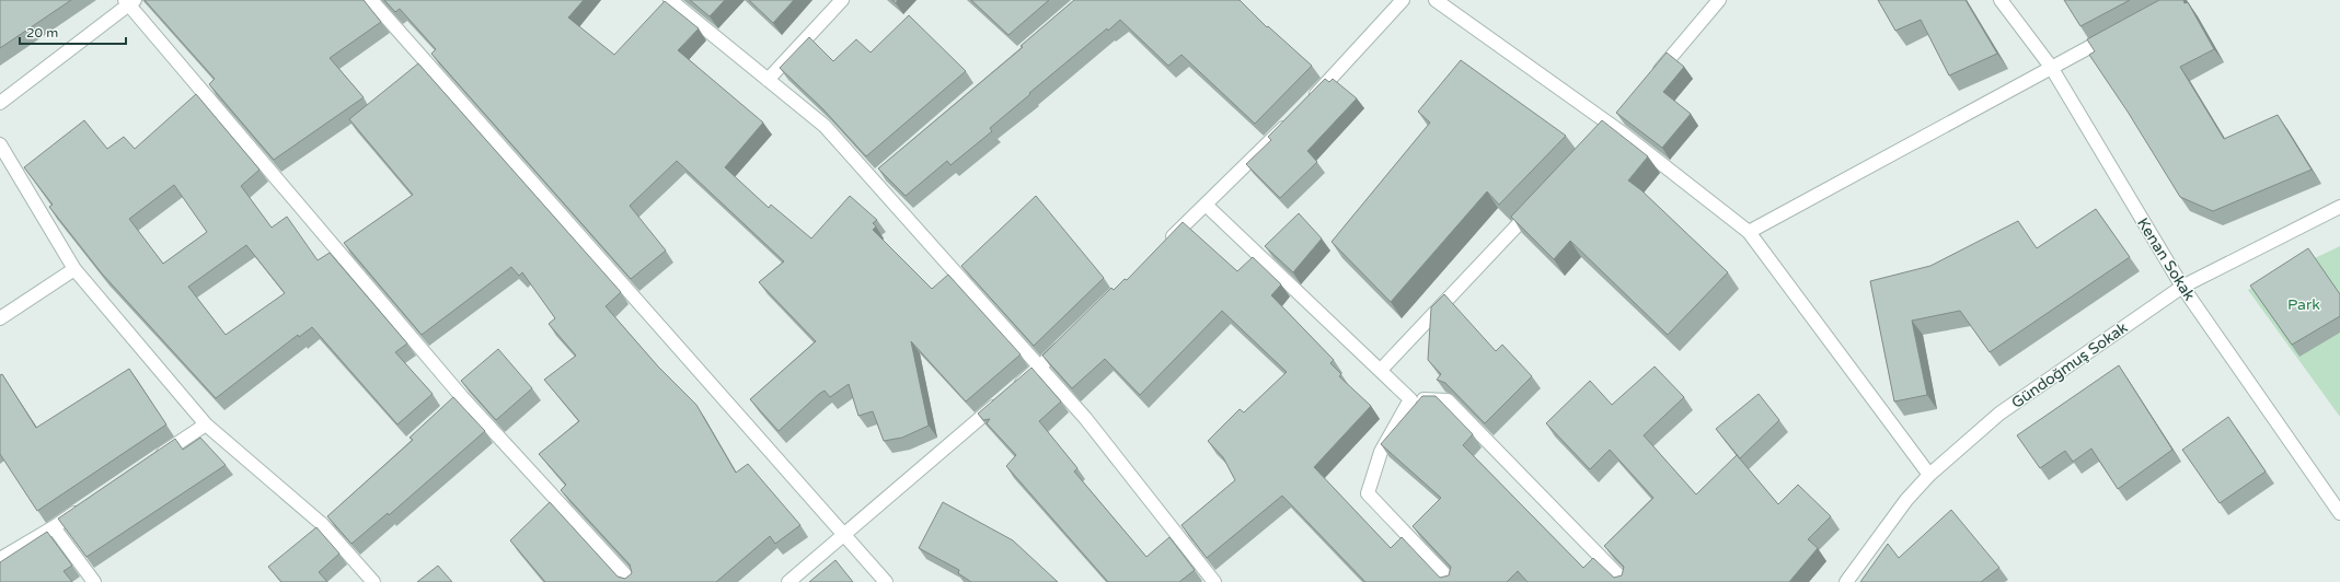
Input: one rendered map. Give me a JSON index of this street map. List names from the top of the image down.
{
  "streets": {
    "street": ["Kenan Sokak", "Gündoğmuş Sokak"]
  },
  "crossings": [
    ["Kenan Sokak", "Gündoğmuş Sokak"]
  ],
  "parks": ["Park"],
  "scale_bar": "20 m"
}
